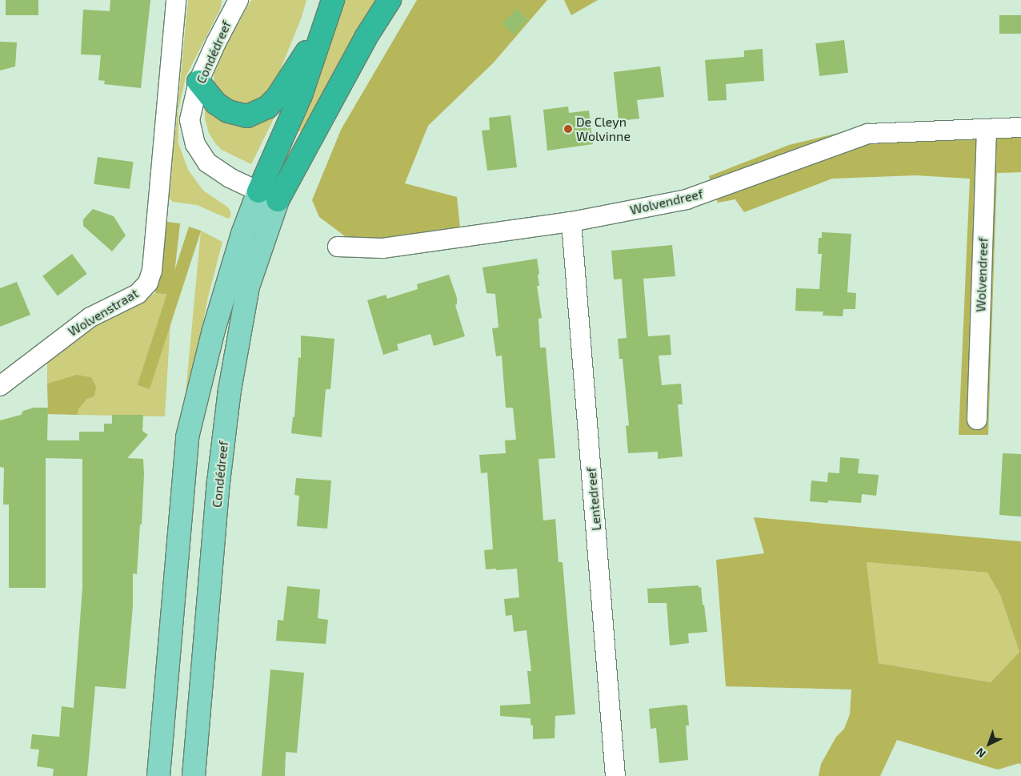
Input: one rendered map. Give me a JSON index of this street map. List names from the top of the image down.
{
  "streets": {
    "main road": ["Condédreef"],
    "street": ["Wolvendreef", "Wolvenstraat", "Lentedreef"]
  },
  "crossings": [
    ["Wolvendreef", "Lentedreef"]
  ],
  "places": ["De Cleyn Wolvinne"],
  "north": "bottom left"
}
